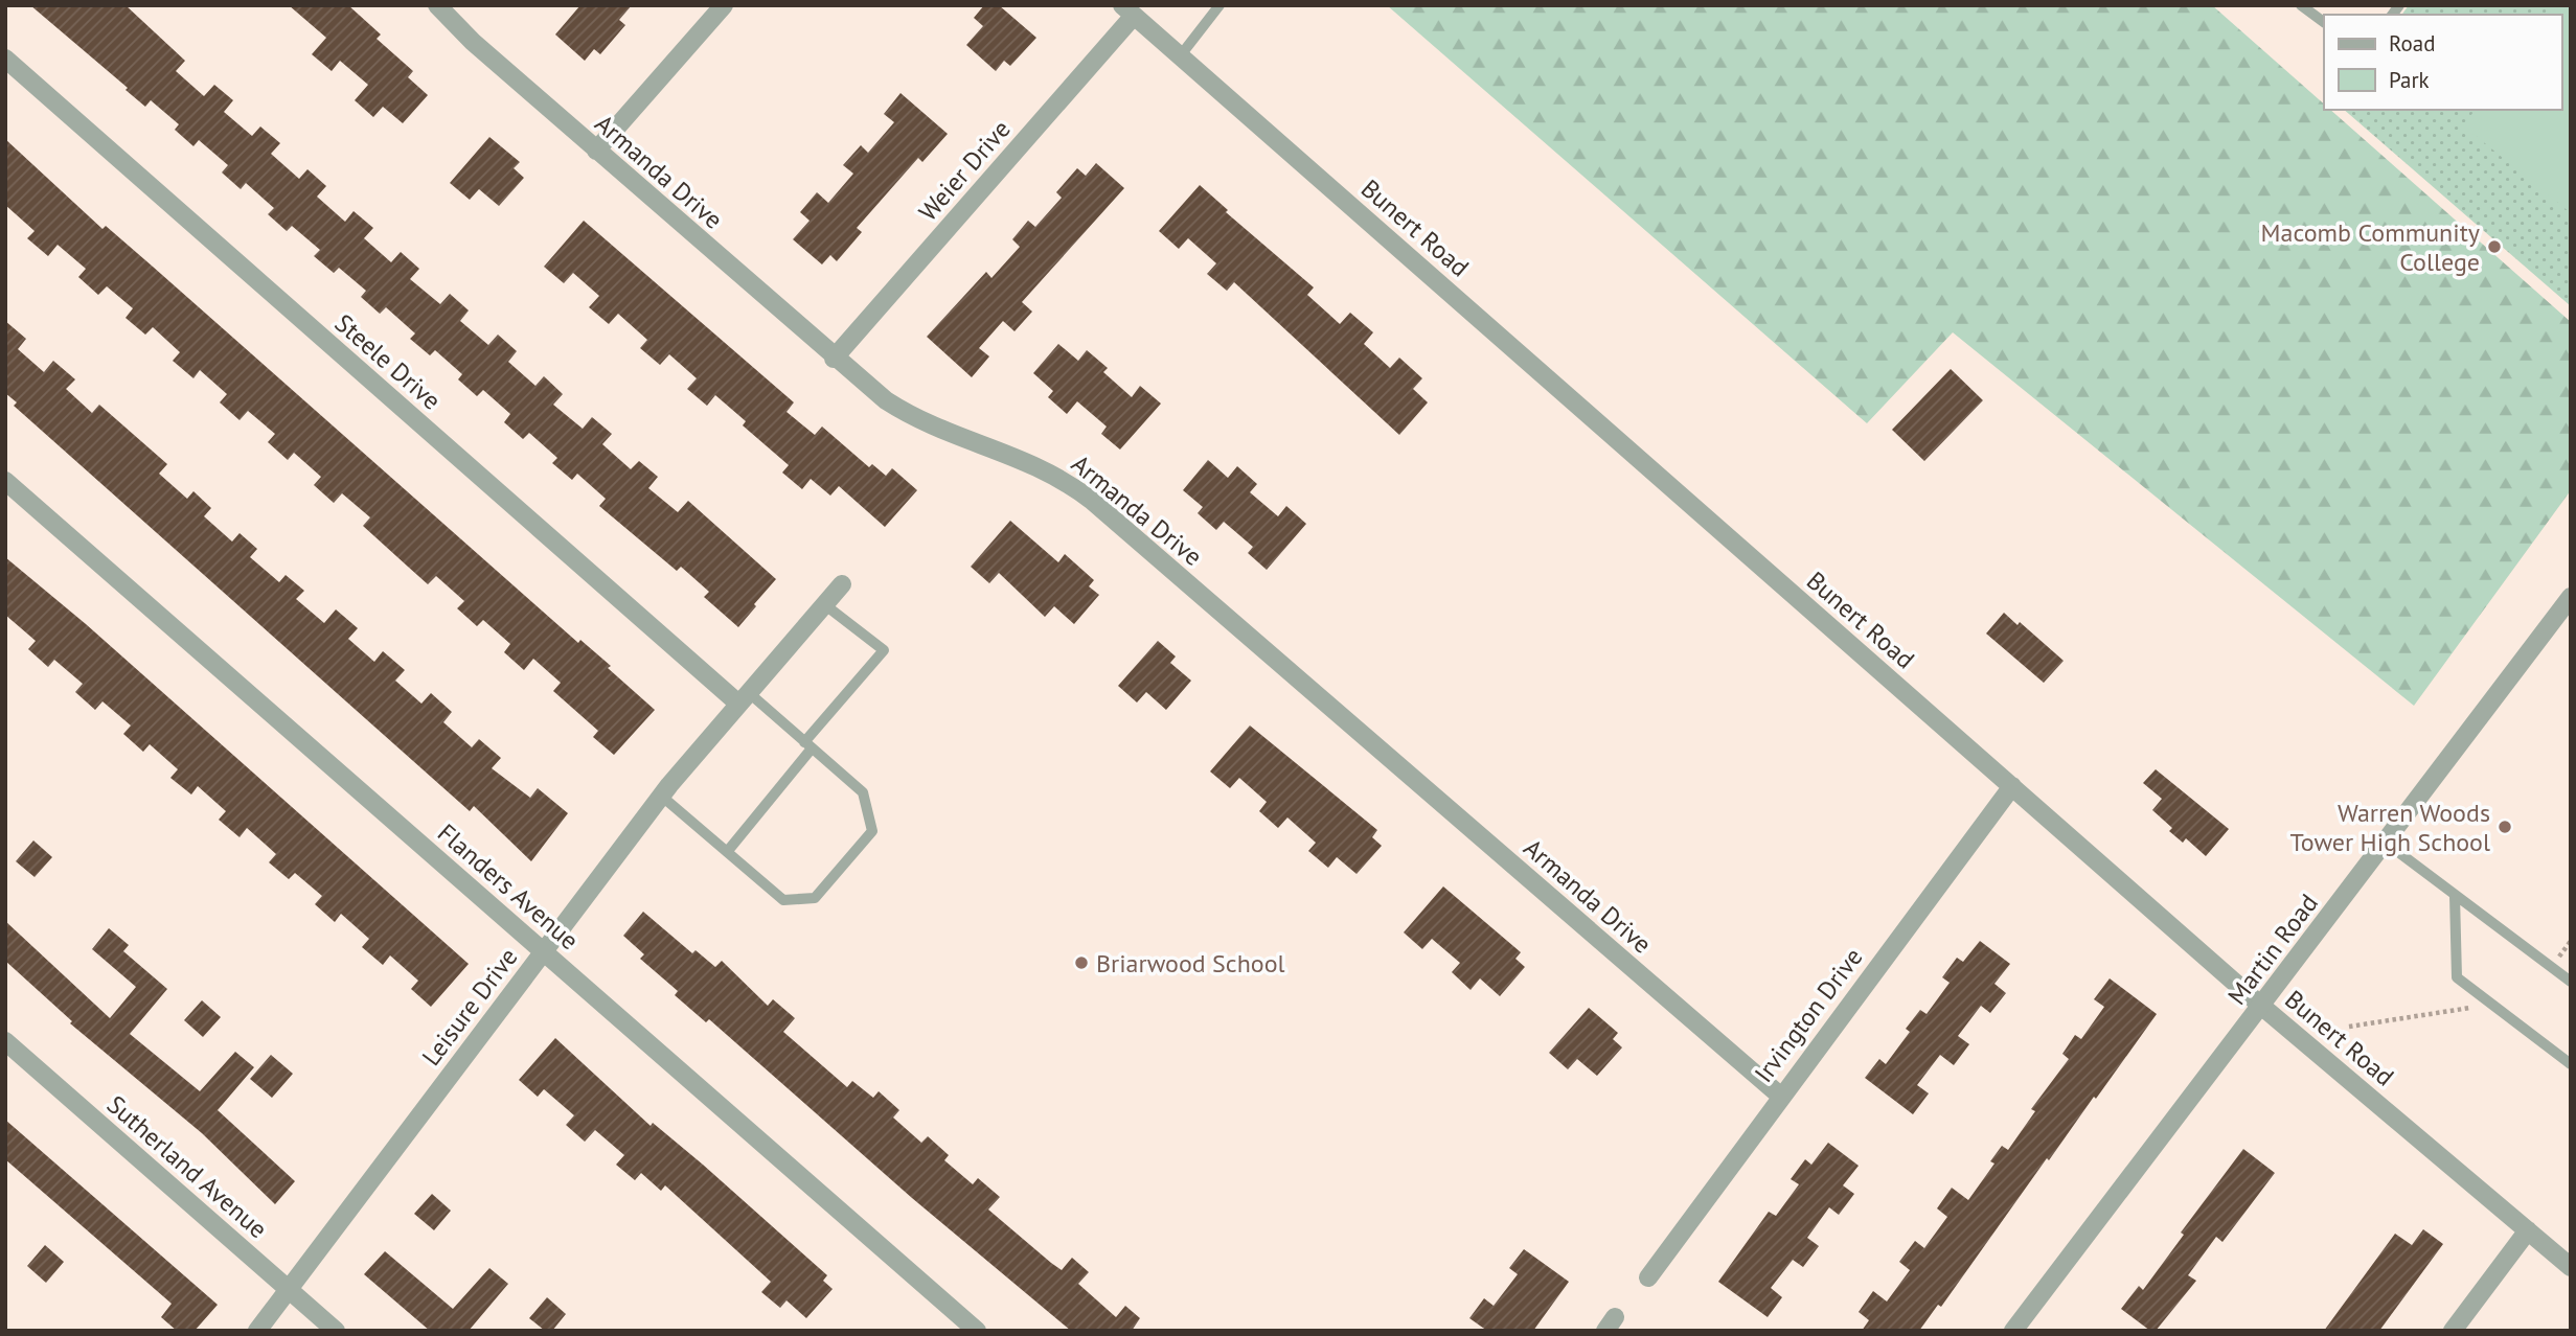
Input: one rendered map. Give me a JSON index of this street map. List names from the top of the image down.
{
  "streets": {
    "street": [
      "Weier Drive",
      "Armanda Drive",
      "Bunert Road",
      "Steele Drive",
      "Flanders Avenue",
      "Martin Road",
      "Leisure Drive",
      "Irvington Drive",
      "Sutherland Avenue"
    ]
  },
  "crossings": [
    ["Weier Drive", "Armanda Drive"],
    ["Weier Drive", "Bunert Road"],
    ["Armanda Drive", "Irvington Drive"],
    ["Bunert Road", "Martin Road"],
    ["Bunert Road", "Irvington Drive"],
    ["Steele Drive", "Leisure Drive"],
    ["Flanders Avenue", "Leisure Drive"],
    ["Leisure Drive", "Sutherland Avenue"]
  ],
  "places": ["Macomb Community College", "Warren Woods Tower High School", "Briarwood School"],
  "legend": ["Road", "Park"]
}
